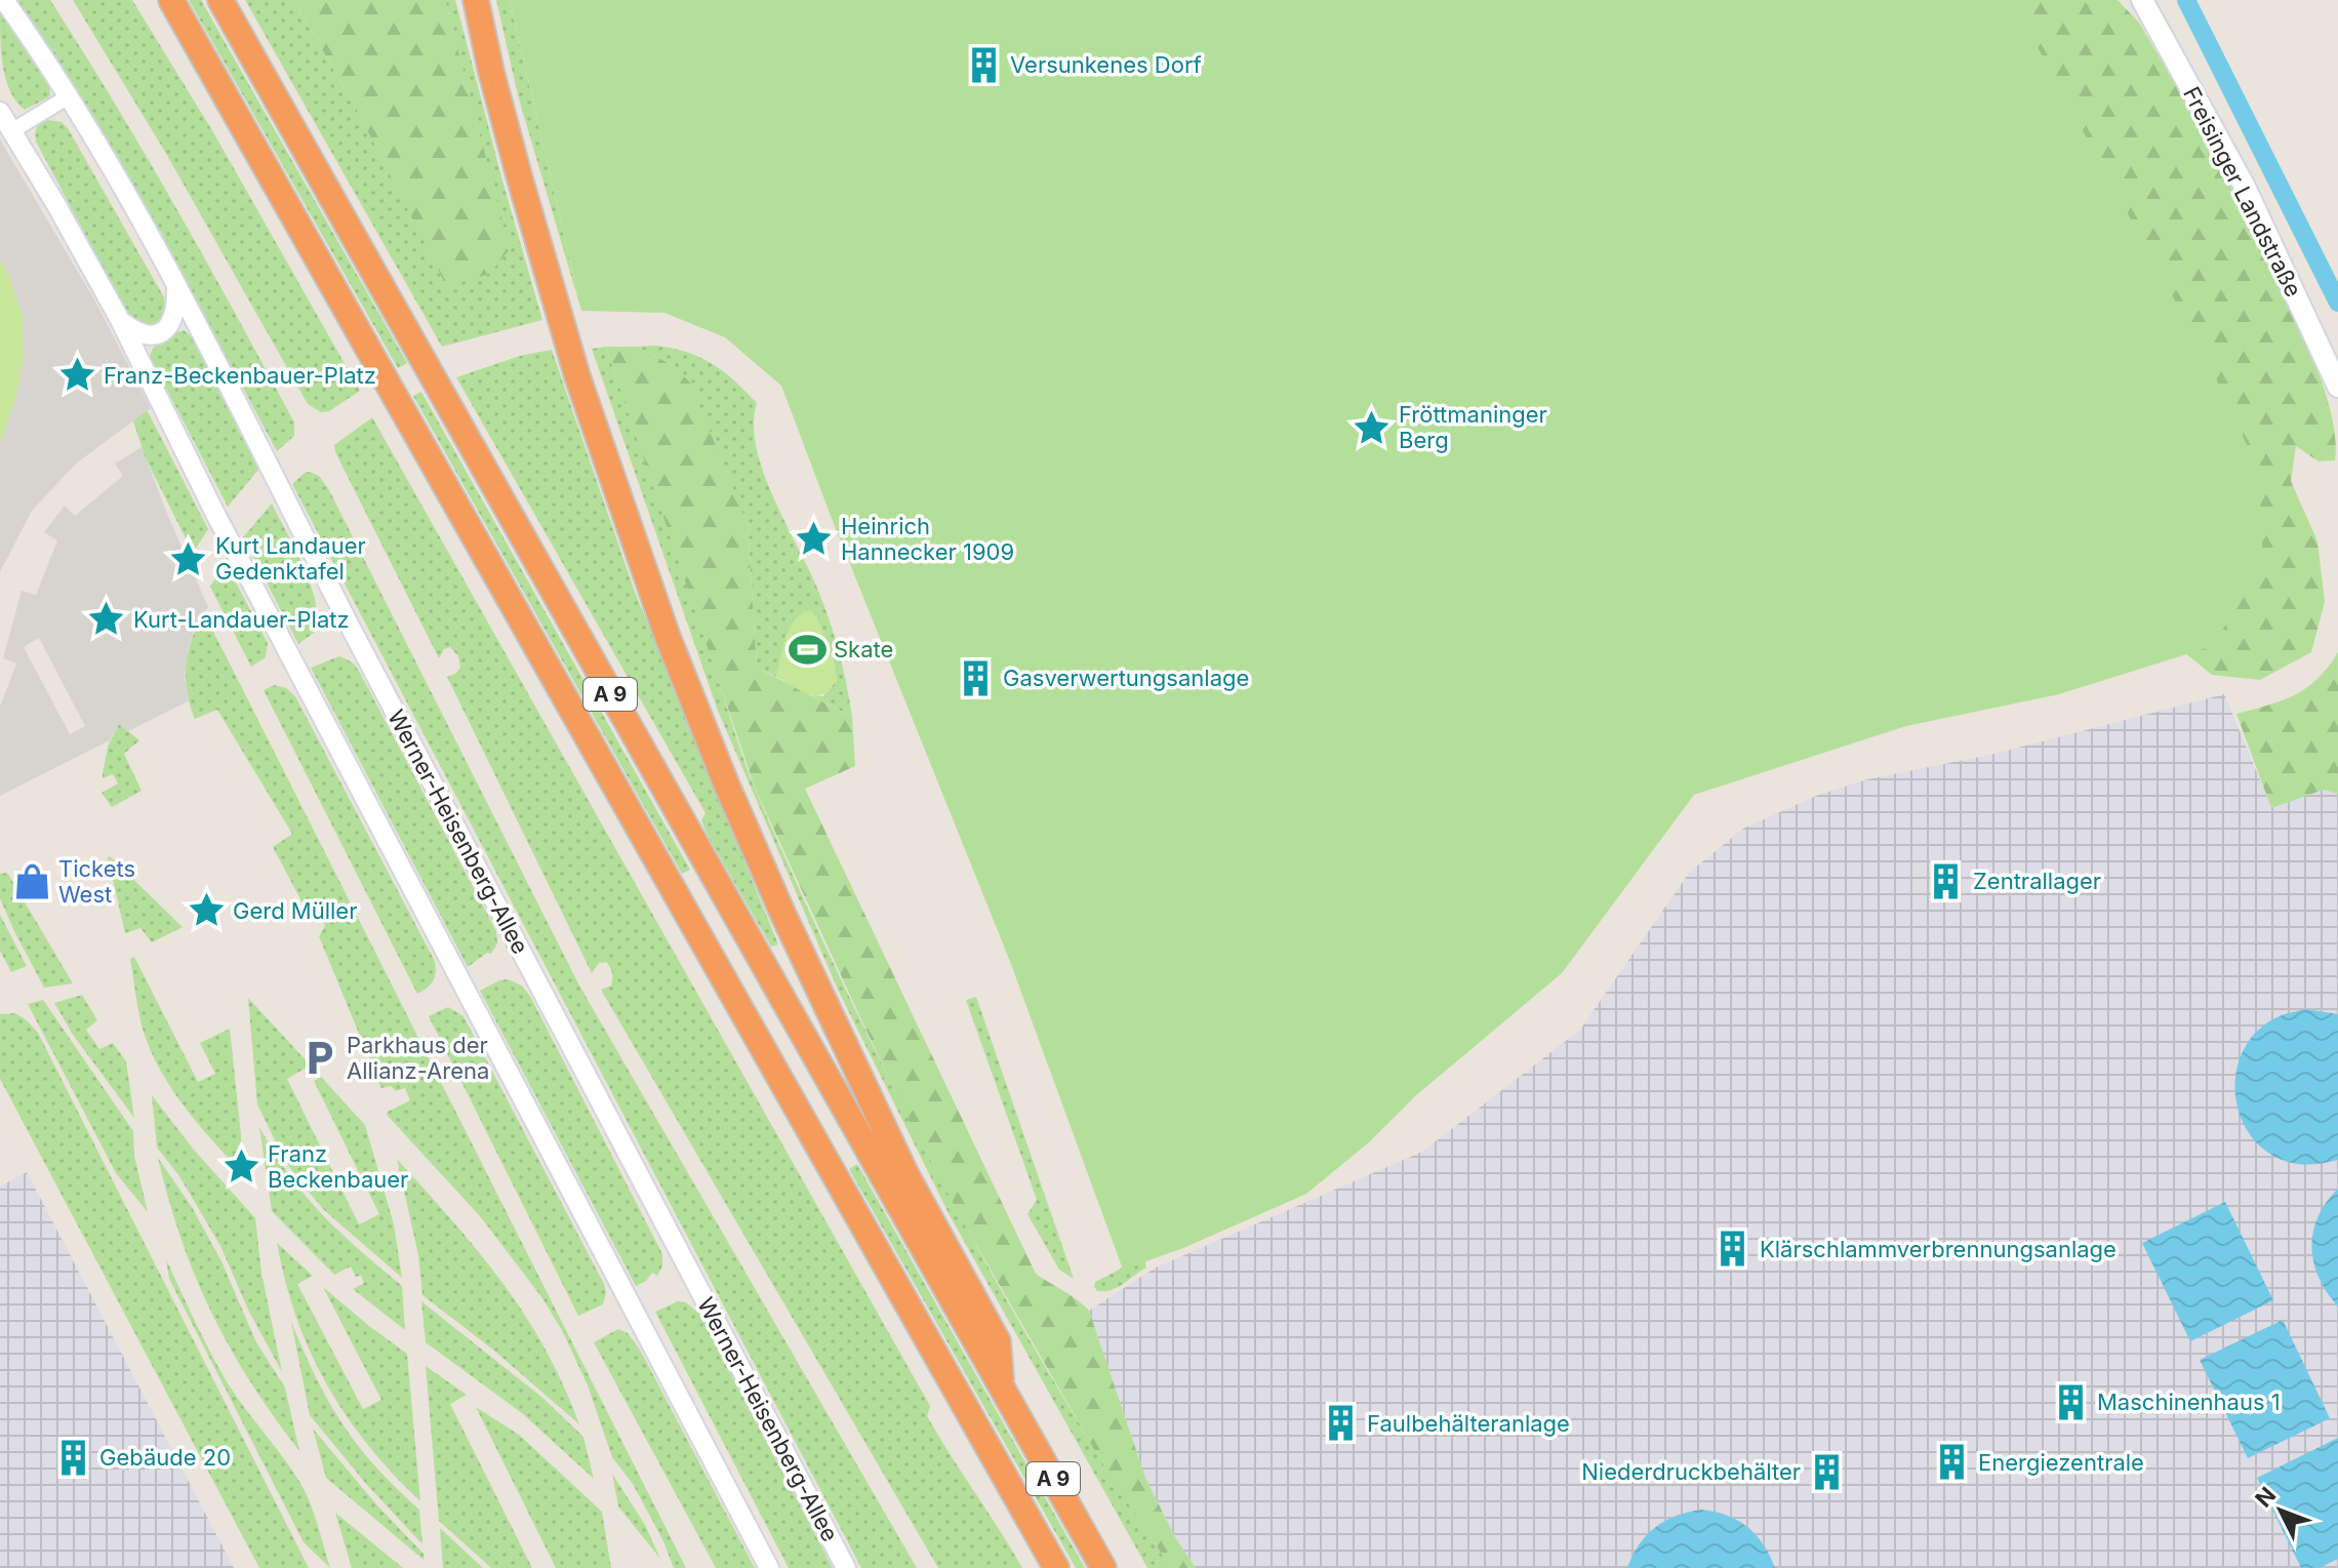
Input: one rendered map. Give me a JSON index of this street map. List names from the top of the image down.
{
  "streets": {
    "highway": ["A 9"],
    "main road": ["Freisinger Landstraße"],
    "street": ["Werner-Heisenberg-Allee"]
  },
  "places": {
    "building": [
      "Versunkenes Dorf",
      "Gasverwertungsanlage",
      "Zentrallager",
      "Klärschlammverbrennungsanlage",
      "Maschinenhaus 1",
      "Faulbehälteranlage",
      "Gebäude 20",
      "Energiezentrale",
      "Niederdruckbehälter"
    ],
    "place": [
      "Franz-Beckenbauer-Platz",
      "Fröttmaninger Berg",
      "Heinrich Hannecker 1909",
      "Kurt Landauer Gedenktafel",
      "Kurt-Landauer-Platz",
      "Gerd Müller",
      "Franz Beckenbauer"
    ],
    "sports": ["Skate"],
    "shop": ["Tickets West"],
    "parking": ["Parkhaus der Allianz-Arena"]
  },
  "north": "top left"
}
